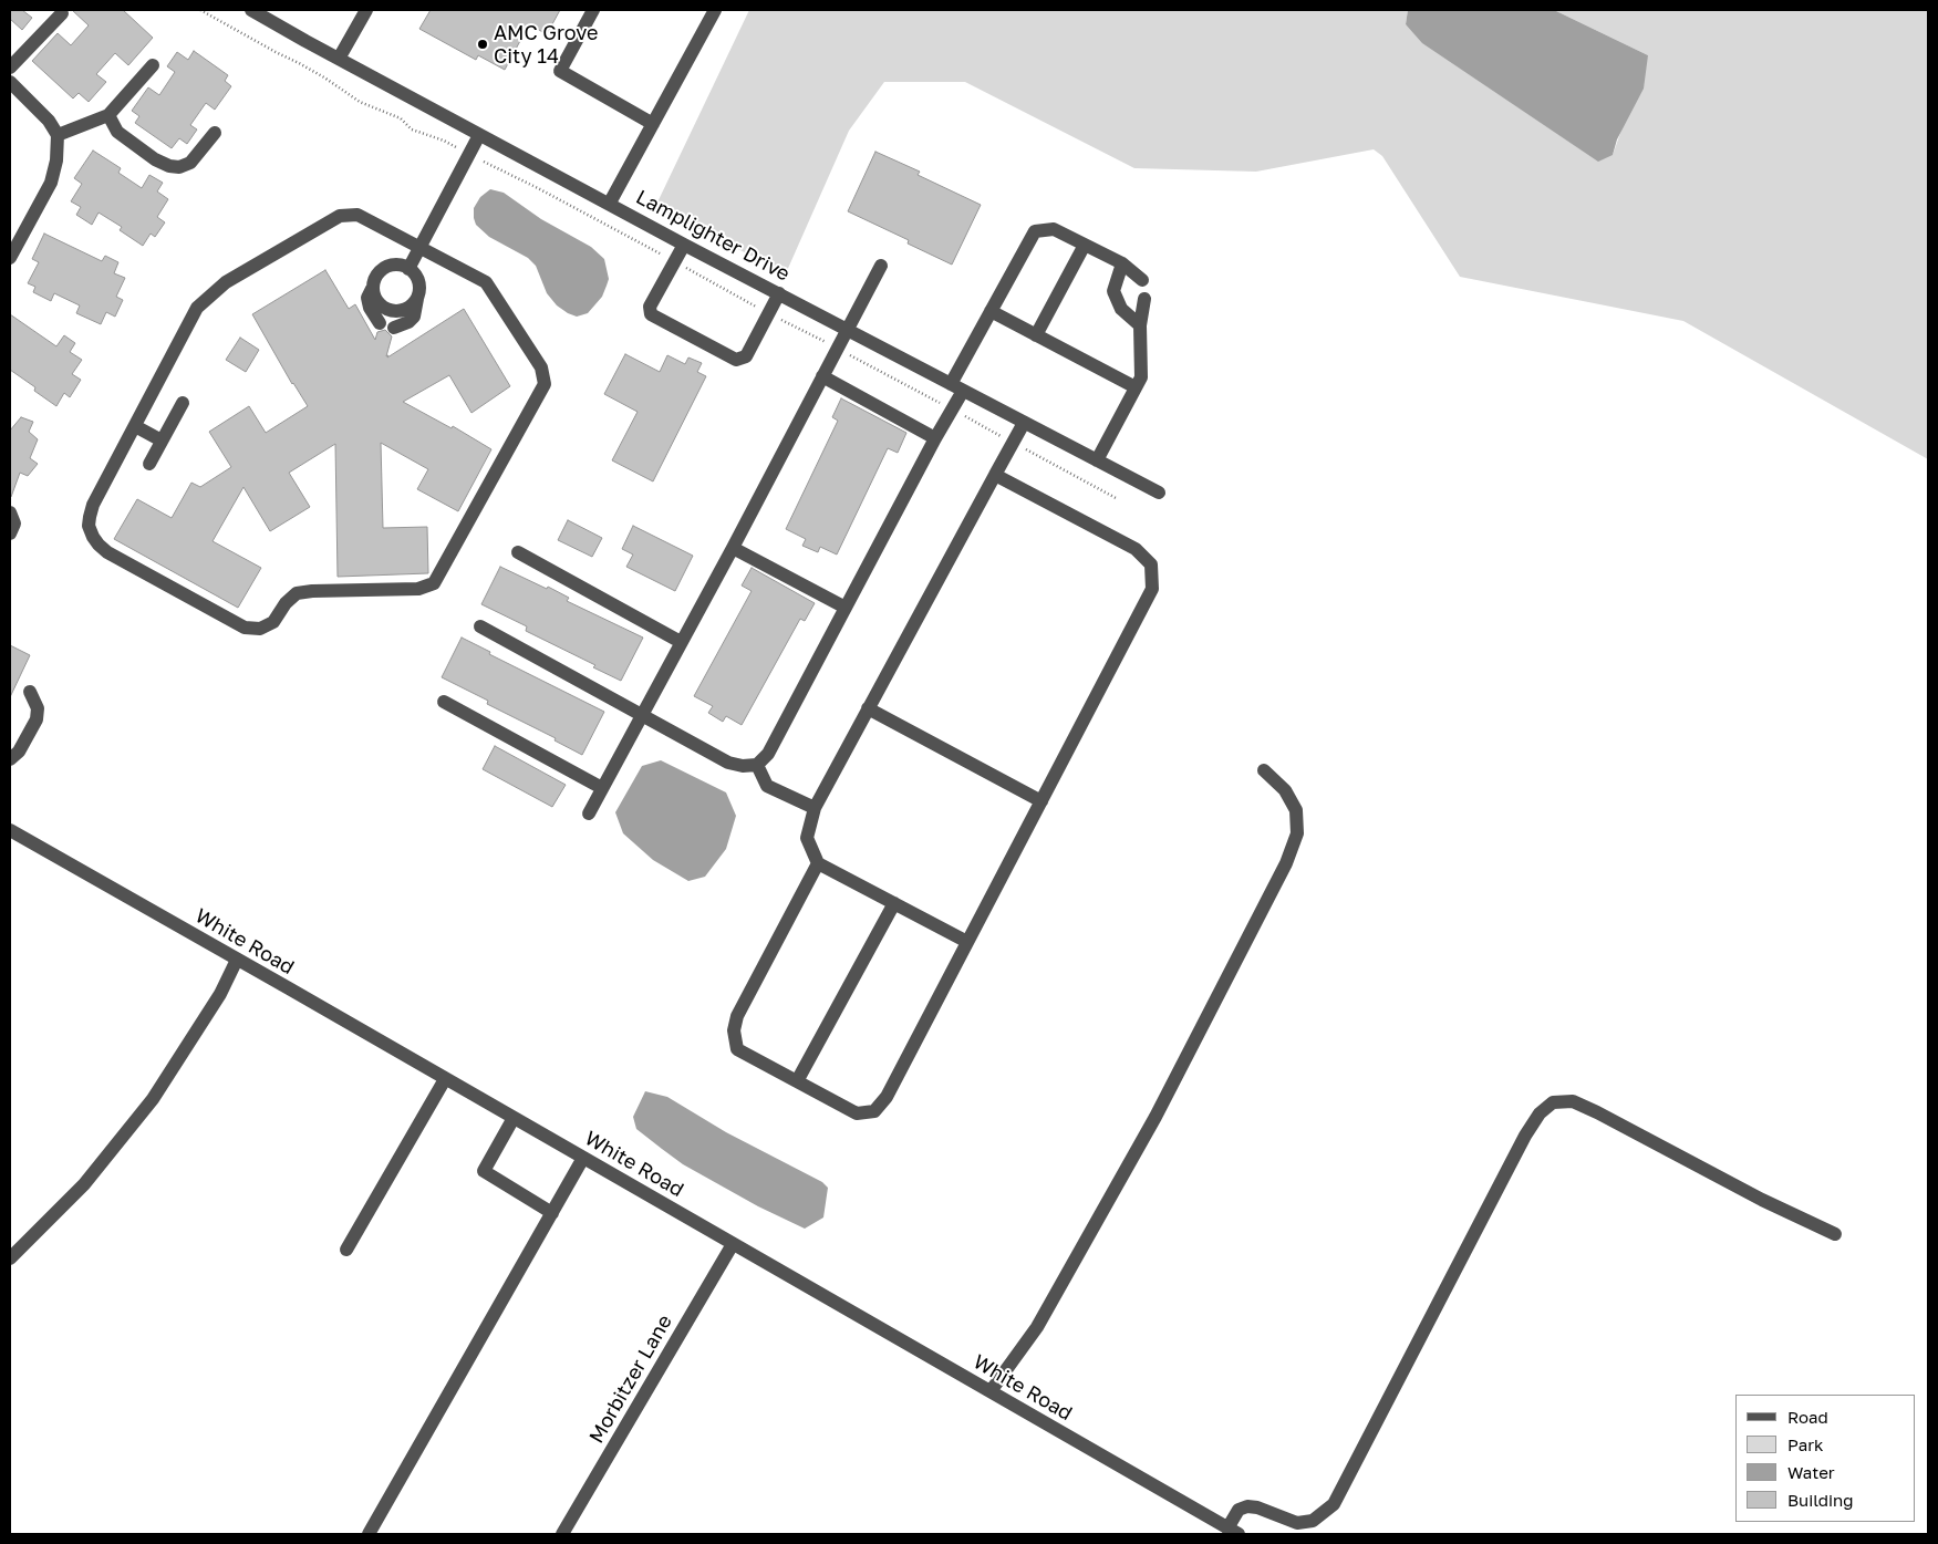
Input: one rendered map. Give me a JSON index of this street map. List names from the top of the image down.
{
  "streets": {
    "street": ["Lamplighter Drive", "White Road", "Morbitzer Lane"]
  },
  "crossings": [
    ["White Road", "Morbitzer Lane"]
  ],
  "places": ["AMC Grove City 14"],
  "legend": [
    "Road",
    "Park",
    "Water",
    "Building"
  ]
}
